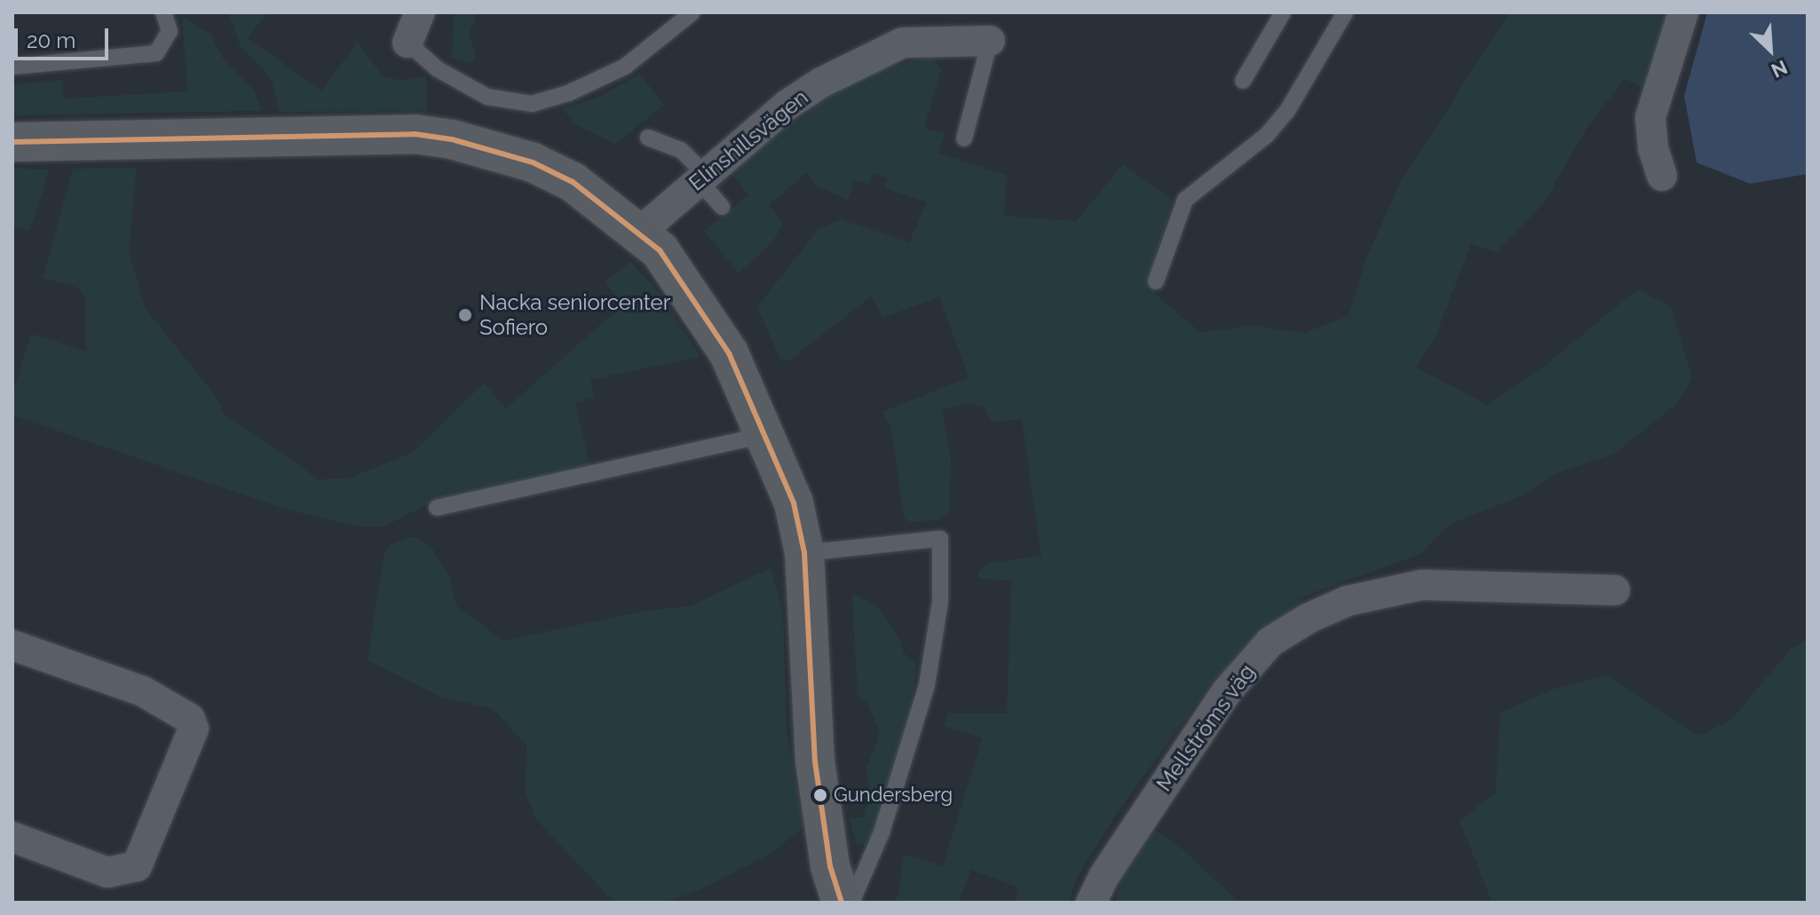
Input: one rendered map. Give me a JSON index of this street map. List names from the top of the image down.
{
  "streets": {
    "street": ["Elinshillsvägen", "Mellströms väg"]
  },
  "places": ["Nacka seniorcenter Sofiero", "Gundersberg"],
  "scale_bar": "20 m",
  "north": "bottom right"
}
